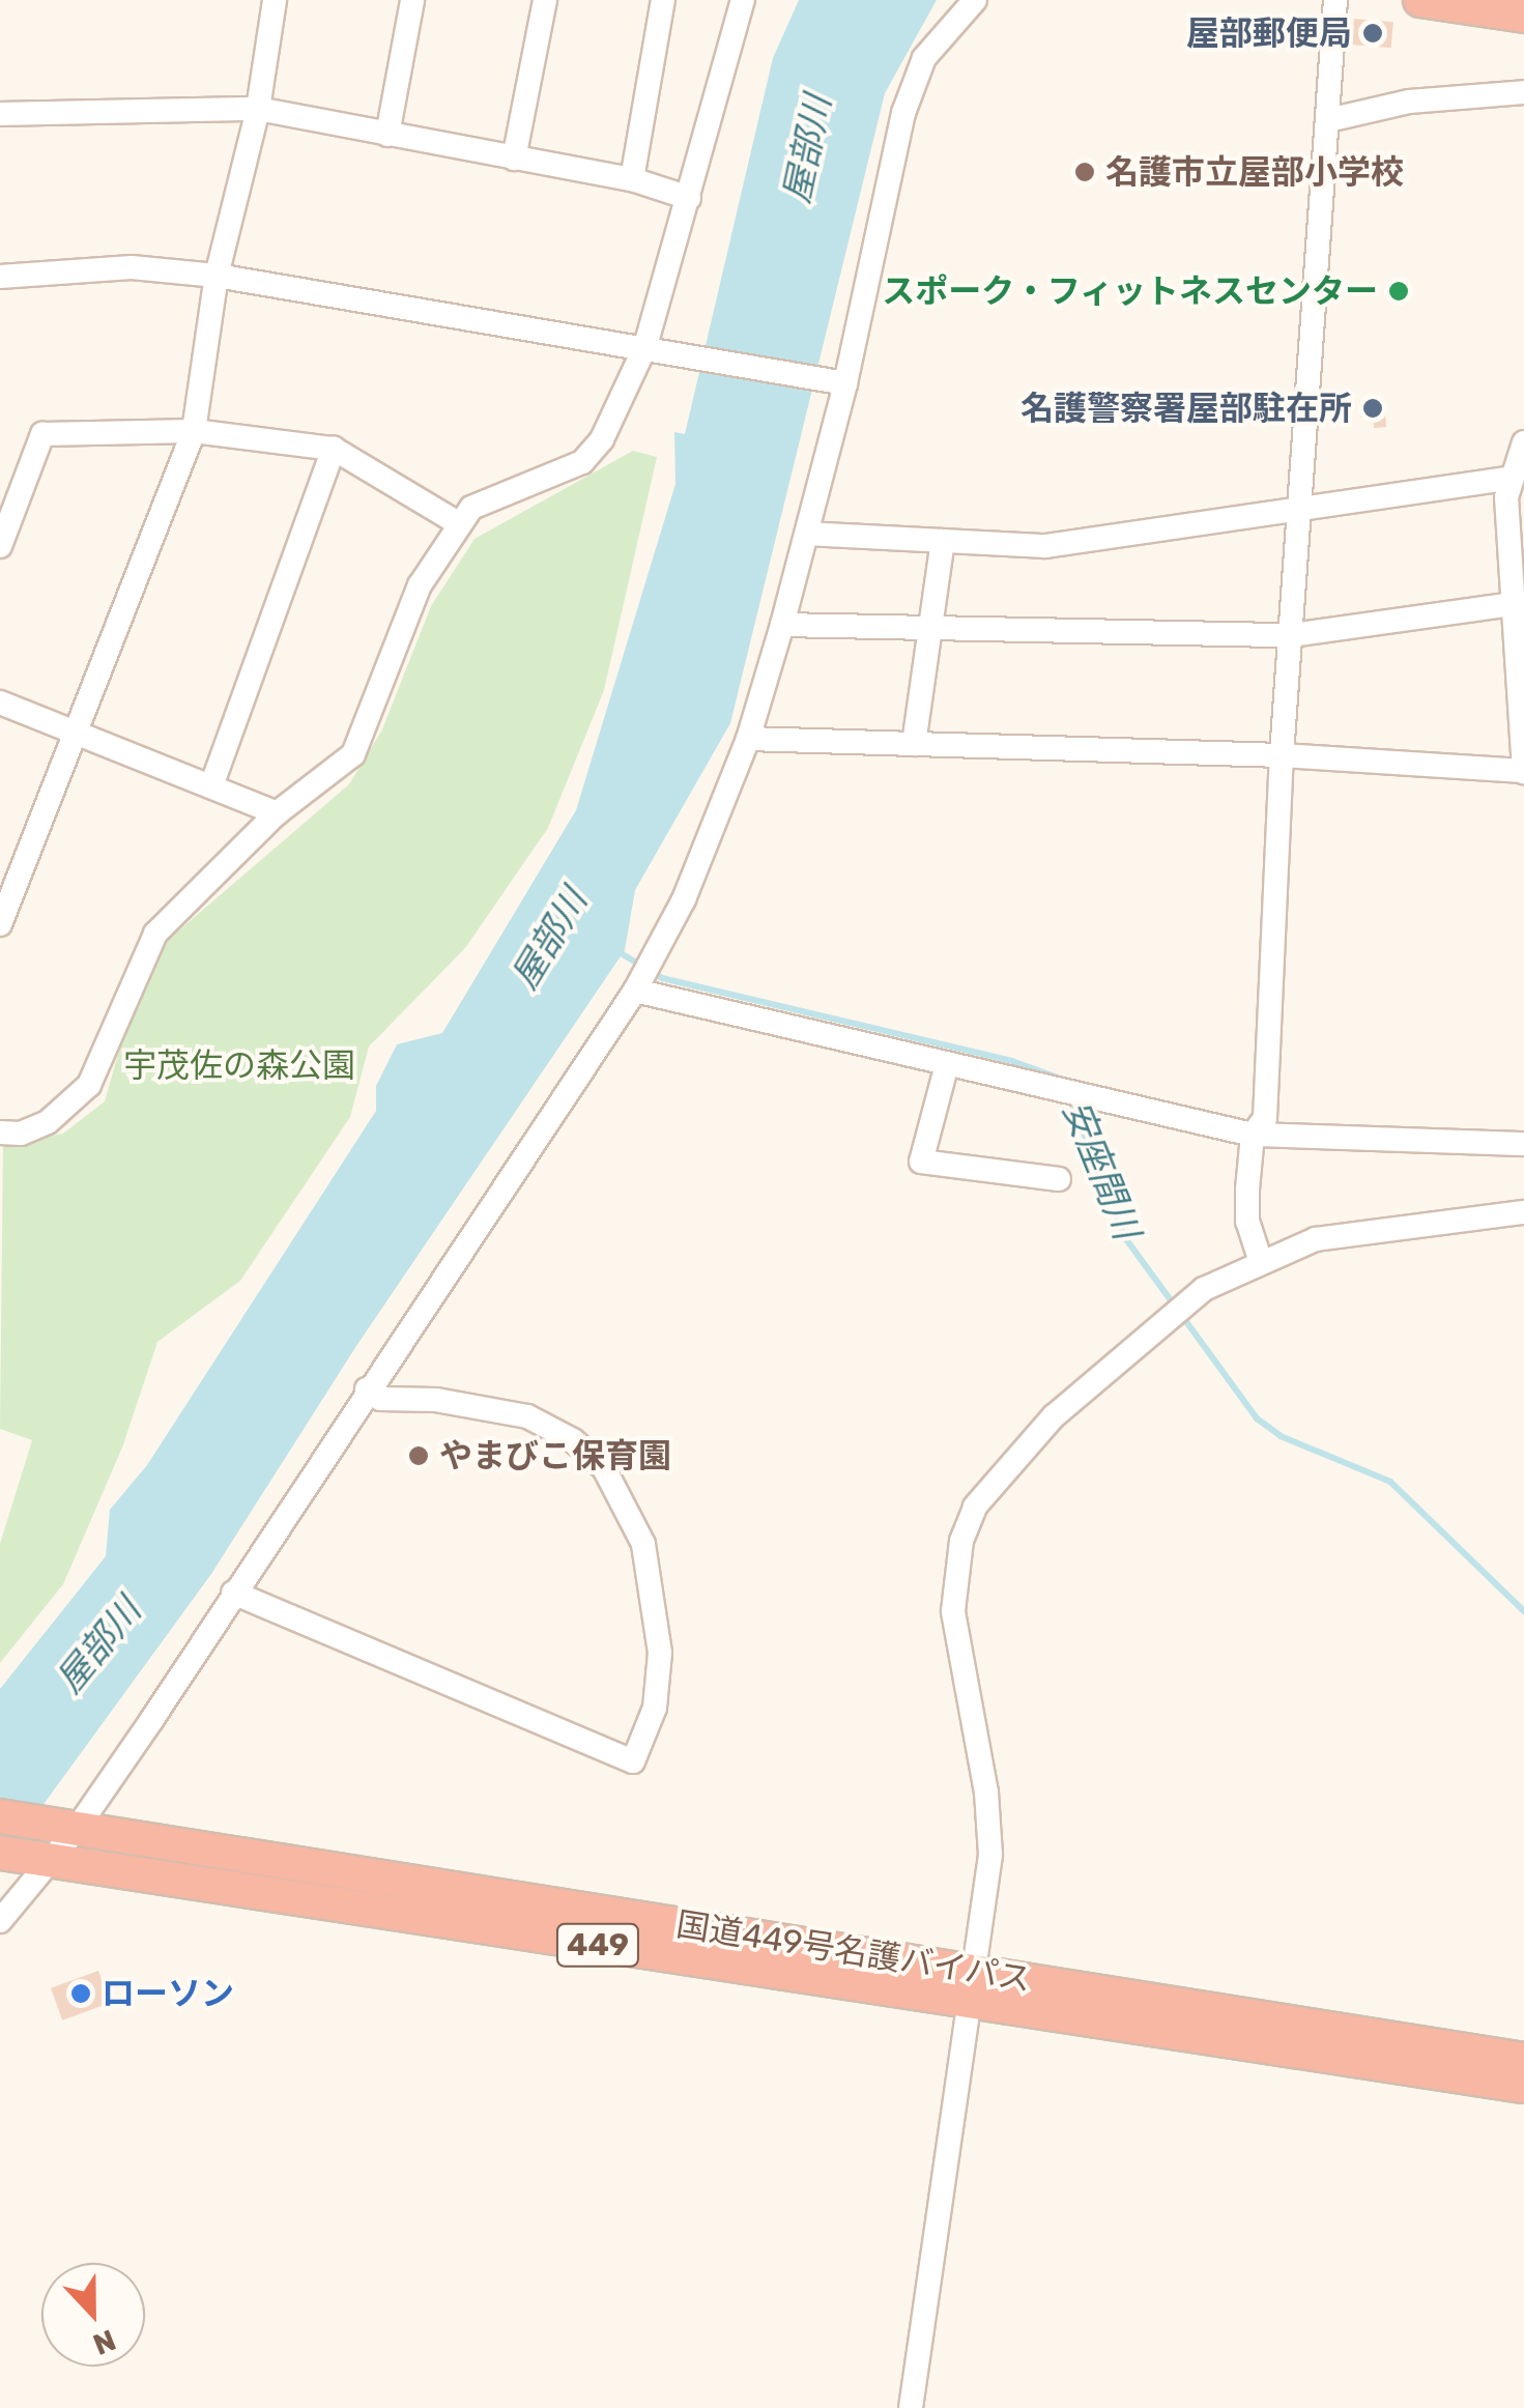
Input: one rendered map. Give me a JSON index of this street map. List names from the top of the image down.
{
  "streets": {
    "highway": ["449", "国道449号名護バイパス"]
  },
  "water": ["屋部川", "安座間川"],
  "parks": ["宇茂佐の森公園"],
  "places": [
    "屋部郵便局",
    "名護市立屋部小学校",
    "スポーク・フィットネスセンター",
    "名護警察署屋部駐在所",
    "やまびこ保育園",
    "ローソン"
  ],
  "north": "bottom"
}
